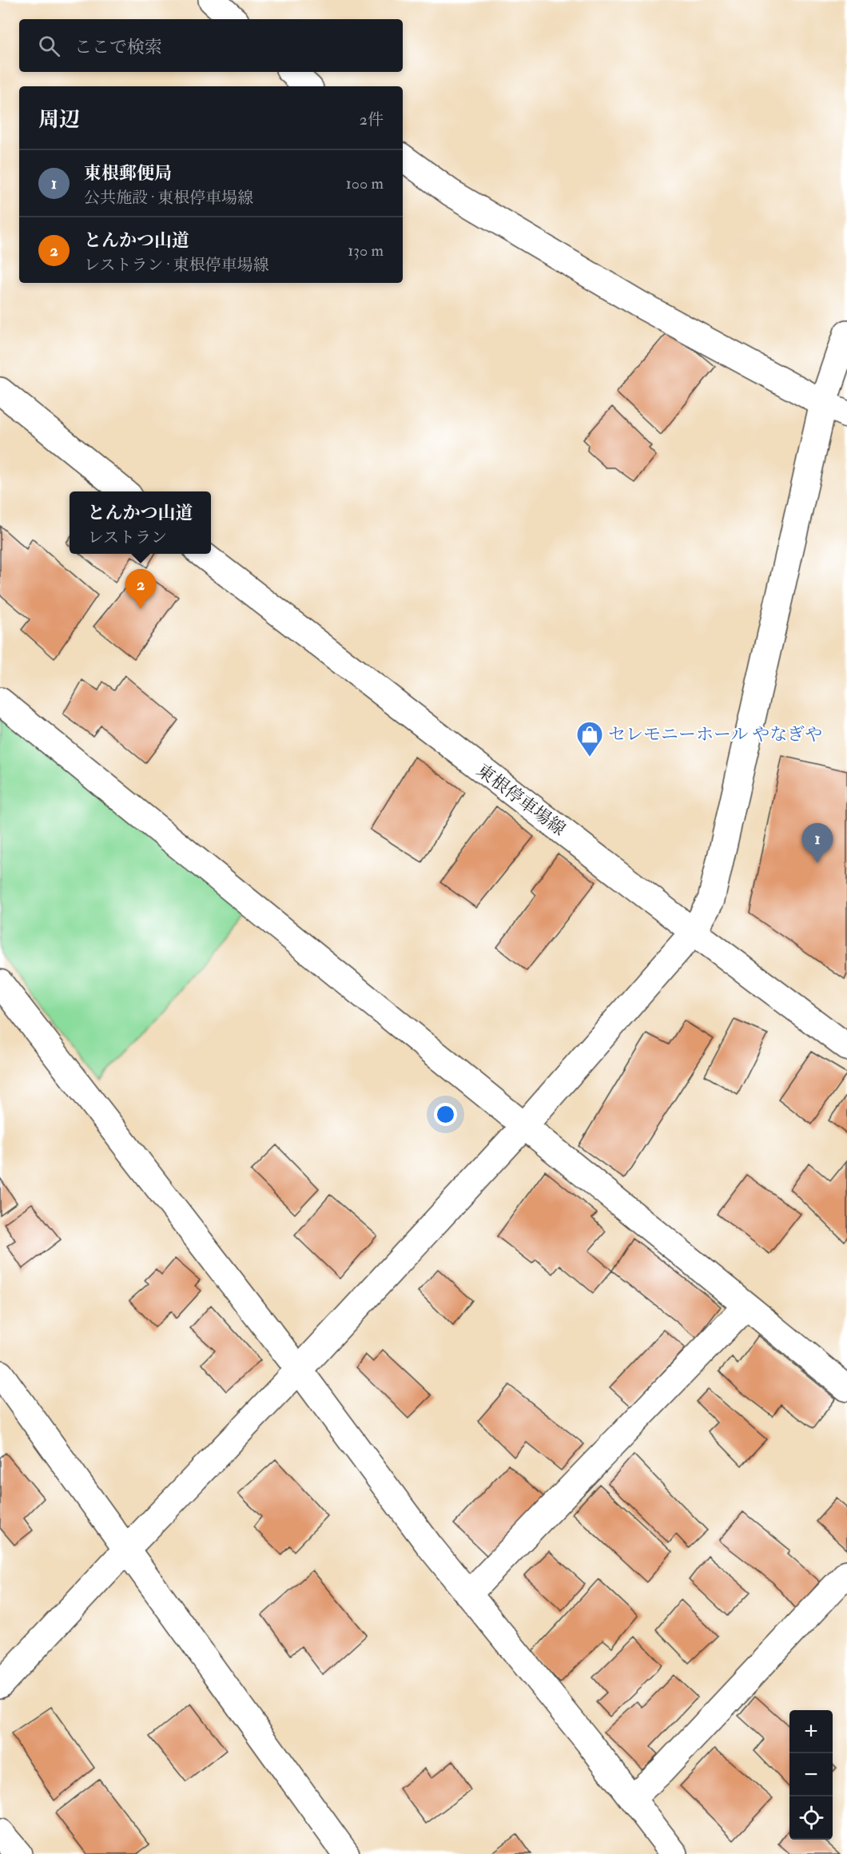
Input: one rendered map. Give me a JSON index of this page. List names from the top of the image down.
{
  "streets": {
    "street": ["東根停車場線"]
  },
  "places": {
    "shop": ["セレモニーホール やなぎや"]
  },
  "page": {
    "search": "ここで検索",
    "heading": ["周辺", "2件"],
    "list": [
      {
        "mark": "1",
        "name": "東根郵便局",
        "note": "公共施設 · 東根停車場線",
        "value": "100 m"
      },
      {
        "mark": "2",
        "name": "とんかつ山道",
        "note": "レストラン · 東根停車場線",
        "value": "130 m"
      }
    ],
    "popup": ["とんかつ山道", "レストラン"],
    "pins": ["2", "1"],
    "map_buttons": ["+", "−"]
  }
}
